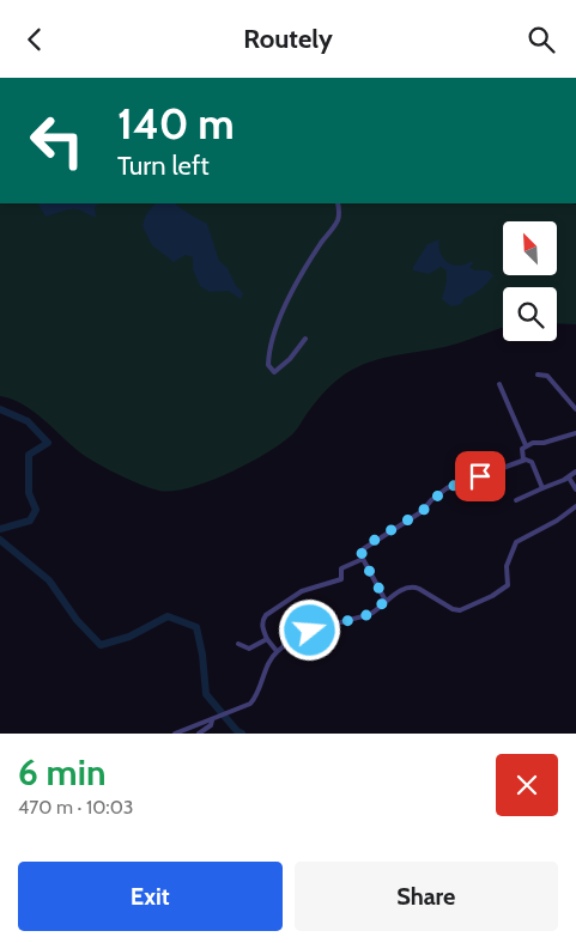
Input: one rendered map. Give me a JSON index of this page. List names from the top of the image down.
{
  "north": "top left",
  "page": {
    "header": "Routely",
    "turn": ["140 m", "Turn left"],
    "heading": ["6 min", "470 m · 10:03"],
    "buttons": ["Exit", "Share"]
  }
}
